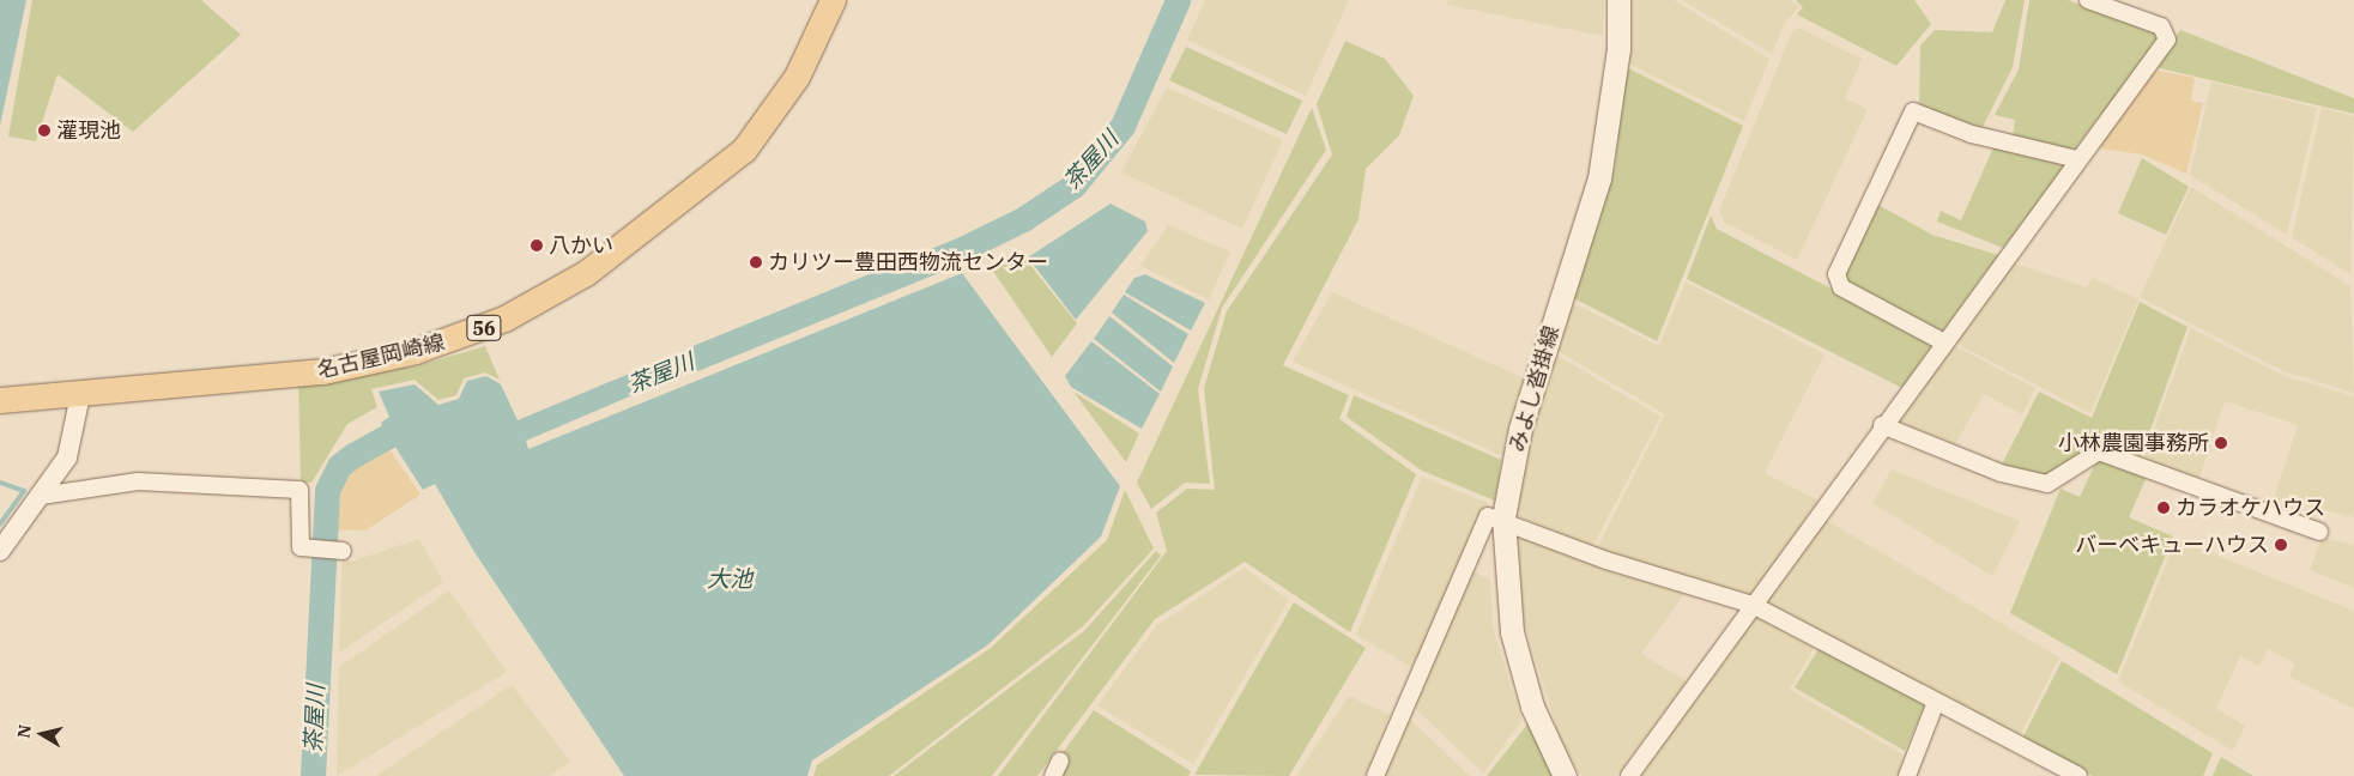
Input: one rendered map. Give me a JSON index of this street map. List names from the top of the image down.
{
  "streets": {
    "main road": ["56", "名古屋岡崎線", "みよし沓掛線"]
  },
  "water": ["茶屋川", "大池"],
  "places": [
    "灌現池",
    "八かい",
    "カリツー豊田西物流センター",
    "小林農園事務所",
    "カラオケハウス",
    "バーベキューハウス"
  ],
  "north": "left"
}
